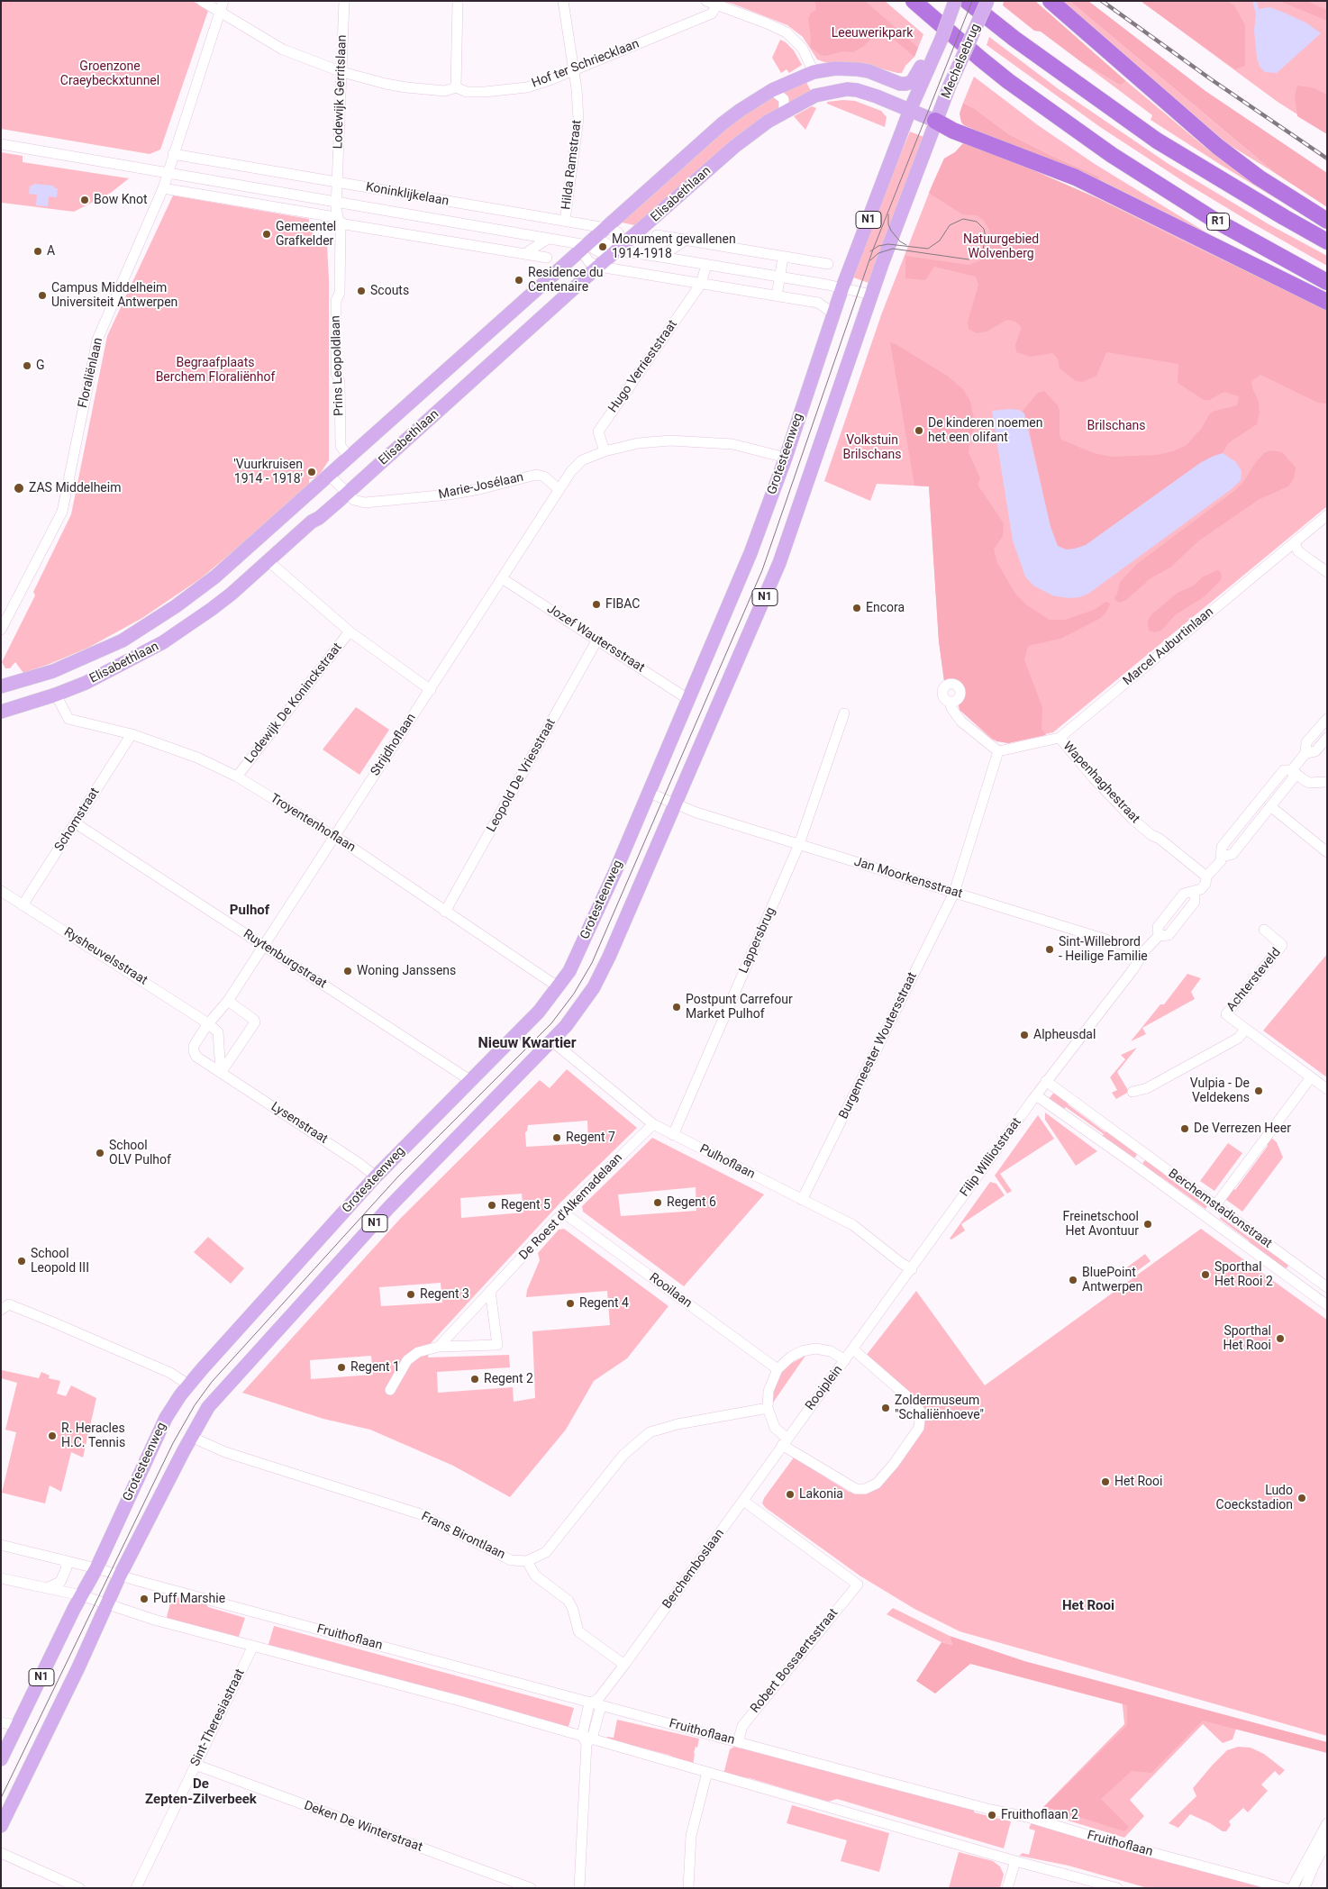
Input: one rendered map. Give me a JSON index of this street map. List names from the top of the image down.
{
  "streets": {
    "highway": ["R1"],
    "main road": [
      "Mechelsebrug",
      "Elisabethlaan",
      "N1",
      "Grotesteenweg"
    ],
    "street": [
      "Hof ter Schriecklaan",
      "Lodewijk Gerritslaan",
      "Hilda Ramstraat",
      "Koninklijkelaan",
      "Prins Leopoldlaan",
      "Hugo Verrieststraat",
      "Floraliënlaan",
      "Marie-Josélaan",
      "Jozef Wautersstraat",
      "Marcel Auburtinlaan",
      "Lodewijk De Koninckstraat",
      "Strijdhoflaan",
      "Leopold De Vriesstraat",
      "Wapenhaghestraat",
      "Schomstraat",
      "Troyentenhoflaan",
      "Jan Moorkensstraat",
      "Lappersbrug",
      "Rysheuvelsstraat",
      "Ruytenburgstraat",
      "Achtersteveld",
      "Burgemeester Woutersstraat",
      "Lysenstraat",
      "Filip Williotstraat",
      "Pulhoflaan",
      "De Roest d'Alkemadelaan",
      "Berchemstadionstraat",
      "Rooilaan",
      "Rooiplein",
      "Frans Birontlaan",
      "Berchemboslaan",
      "Fruithoflaan",
      "Robert Bossaertsstraat",
      "Sint-Theresiastraat",
      "Deken De Winterstraat"
    ]
  },
  "crossings": [
    ["Mechelsebrug", "Elisabethlaan"],
    ["Mechelsebrug", "N1"],
    ["Hof ter Schriecklaan", "Lodewijk Gerritslaan"],
    ["Hof ter Schriecklaan", "Hilda Ramstraat"],
    ["Hof ter Schriecklaan", "Floraliënlaan"],
    ["Lodewijk Gerritslaan", "Koninklijkelaan"],
    ["Lodewijk Gerritslaan", "Prins Leopoldlaan"],
    ["Hilda Ramstraat", "Koninklijkelaan"],
    ["Koninklijkelaan", "Elisabethlaan"],
    ["Koninklijkelaan", "N1"],
    ["Koninklijkelaan", "Prins Leopoldlaan"],
    ["Koninklijkelaan", "Floraliënlaan"],
    ["Koninklijkelaan", "Grotesteenweg"],
    ["Elisabethlaan", "N1"],
    ["Elisabethlaan", "Prins Leopoldlaan"],
    ["Elisabethlaan", "Grotesteenweg"],
    ["Elisabethlaan", "Marie-Josélaan"],
    ["Elisabethlaan", "Troyentenhoflaan"],
    ["N1", "Grotesteenweg"],
    ["N1", "Jan Moorkensstraat"],
    ["N1", "Pulhoflaan"],
    ["N1", "Frans Birontlaan"],
    ["N1", "Fruithoflaan"],
    ["Grotesteenweg", "Jozef Wautersstraat"],
    ["Grotesteenweg", "Troyentenhoflaan"],
    ["Grotesteenweg", "Ruytenburgstraat"],
    ["Grotesteenweg", "Lysenstraat"],
    ["Grotesteenweg", "Fruithoflaan"],
    ["Marie-Josélaan", "Strijdhoflaan"],
    ["Jozef Wautersstraat", "Strijdhoflaan"],
    ["Jozef Wautersstraat", "Leopold De Vriesstraat"],
    ["Marcel Auburtinlaan", "Wapenhaghestraat"],
    ["Marcel Auburtinlaan", "Burgemeester Woutersstraat"],
    ["Lodewijk De Koninckstraat", "Troyentenhoflaan"],
    ["Strijdhoflaan", "Troyentenhoflaan"],
    ["Strijdhoflaan", "Rysheuvelsstraat"],
    ["Strijdhoflaan", "Ruytenburgstraat"],
    ["Strijdhoflaan", "Lysenstraat"],
    ["Leopold De Vriesstraat", "Troyentenhoflaan"],
    ["Wapenhaghestraat", "Filip Williotstraat"],
    ["Schomstraat", "Troyentenhoflaan"],
    ["Schomstraat", "Rysheuvelsstraat"],
    ["Schomstraat", "Ruytenburgstraat"],
    ["Jan Moorkensstraat", "Lappersbrug"],
    ["Jan Moorkensstraat", "Burgemeester Woutersstraat"],
    ["Jan Moorkensstraat", "Filip Williotstraat"],
    ["Lappersbrug", "Pulhoflaan"],
    ["Burgemeester Woutersstraat", "Pulhoflaan"],
    ["Filip Williotstraat", "Pulhoflaan"],
    ["Filip Williotstraat", "Berchemstadionstraat"],
    ["Filip Williotstraat", "Rooiplein"],
    ["Pulhoflaan", "De Roest d'Alkemadelaan"],
    ["De Roest d'Alkemadelaan", "Rooilaan"],
    ["Rooilaan", "Rooiplein"],
    ["Rooiplein", "Berchemboslaan"],
    ["Berchemboslaan", "Fruithoflaan"],
    ["Berchemboslaan", "Robert Bossaertsstraat"],
    ["Fruithoflaan", "Robert Bossaertsstraat"],
    ["Sint-Theresiastraat", "Deken De Winterstraat"]
  ],
  "districts": [
    "Pulhof",
    "Nieuw Kwartier",
    "Het Rooi",
    "De Zepten-Zilverbeek"
  ],
  "parks": [
    "Leeuwerikpark",
    "Groenzone Craeybeckxtunnel",
    "Natuurgebied Wolvenberg",
    "Begraafplaats Berchem Floraliënhof",
    "Brilschans",
    "Volkstuin Brilschans"
  ],
  "places": [
    "Bow Knot",
    "Gemeentel Grafkelder",
    "Monument gevallenen 1914-1918",
    "A",
    "Residence du Centenaire",
    "Scouts",
    "Campus Middelheim Universiteit Antwerpen",
    "G",
    "De kinderen noemen het een olifant",
    "'Vuurkruisen 1914 - 1918'",
    "ZAS Middelheim",
    "FIBAC",
    "Encora",
    "Sint-Willebrord - Heilige Familie",
    "Woning Janssens",
    "Postpunt Carrefour Market Pulhof",
    "Alpheusdal",
    "Vulpia - De Veldekens",
    "De Verrezen Heer",
    "Regent 7",
    "School OLV Pulhof",
    "Regent 6",
    "Regent 5",
    "Freinetschool Het Avontuur",
    "School Leopold III",
    "Sporthal Het Rooi 2",
    "BluePoint Antwerpen",
    "Regent 3",
    "Regent 4",
    "Sporthal Het Rooi",
    "Regent 1",
    "Regent 2",
    "Zoldermuseum \"Schaliënhoeve\"",
    "R. Heracles H.C. Tennis",
    "Het Rooi",
    "Lakonia",
    "Ludo Coeckstadion",
    "Puff Marshie",
    "Fruithoflaan 2"
  ]
}
